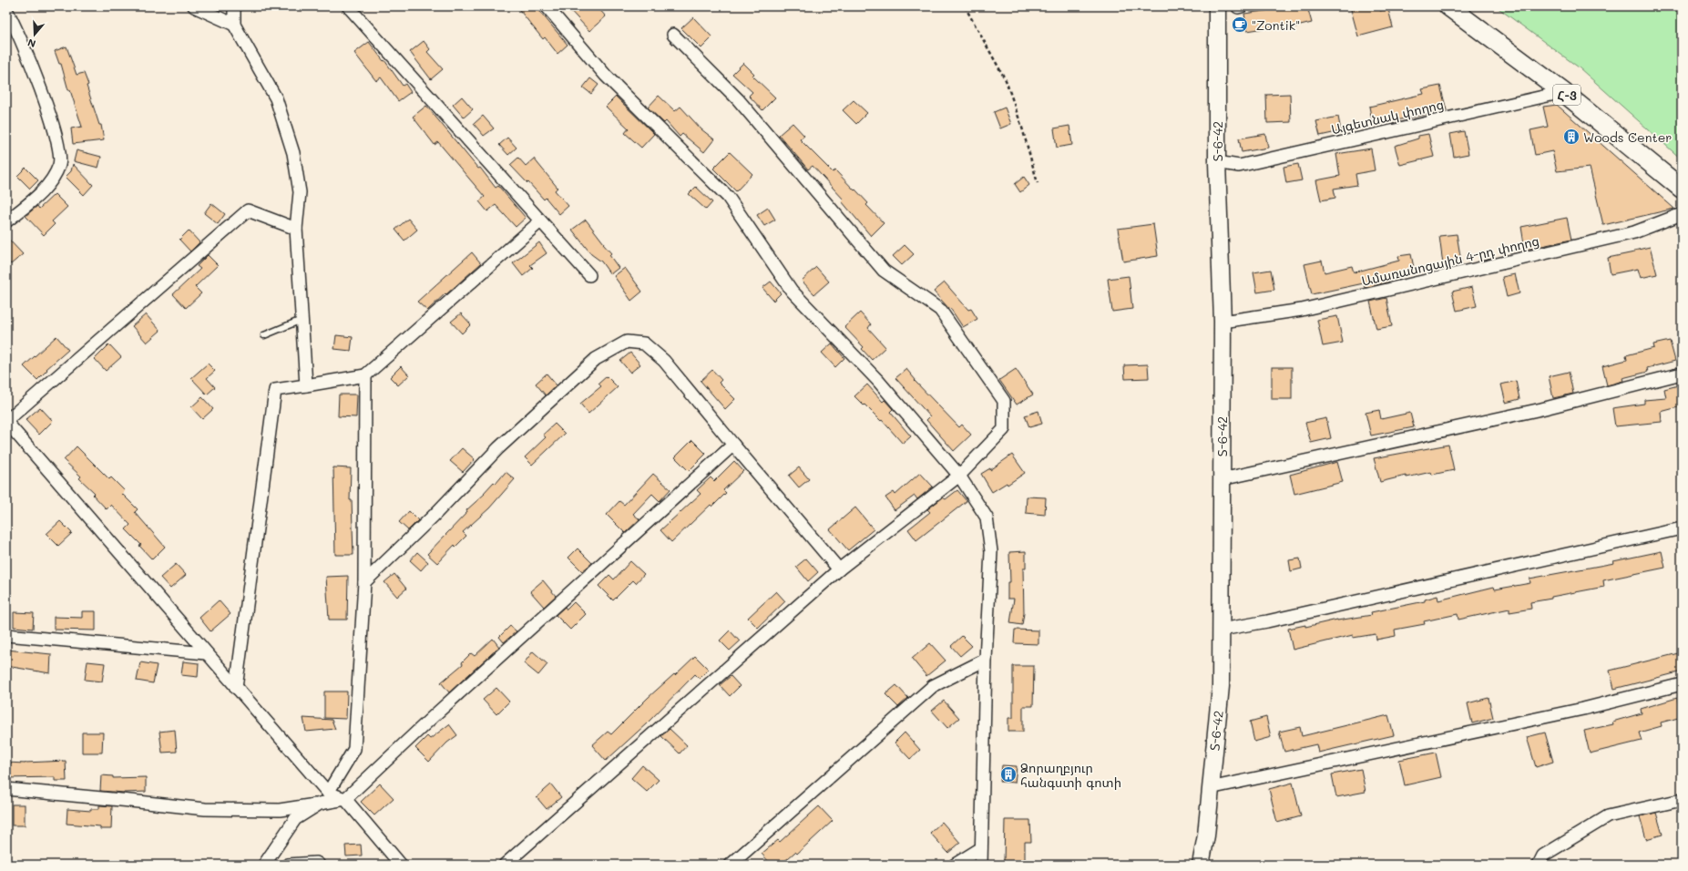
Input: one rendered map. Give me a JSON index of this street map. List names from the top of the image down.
{
  "streets": {
    "main road": ["Հ-3", "Տ-6-42"],
    "street": ["Այգետնակ փողոց", "Ամառանոցային 4-րդ փողոց"]
  },
  "crossings": [
    ["Հ-3", "Այգետնակ փողոց"],
    ["Այգետնակ փողոց", "Տ-6-42"],
    ["Տ-6-42", "Ամառանոցային 4-րդ փողոց"]
  ],
  "places": {
    "cafe": ["\"Zontik\""],
    "building": ["Woods Center", "Ձորաղբյուր հանգստի գոտի"]
  },
  "north": "bottom"
}
